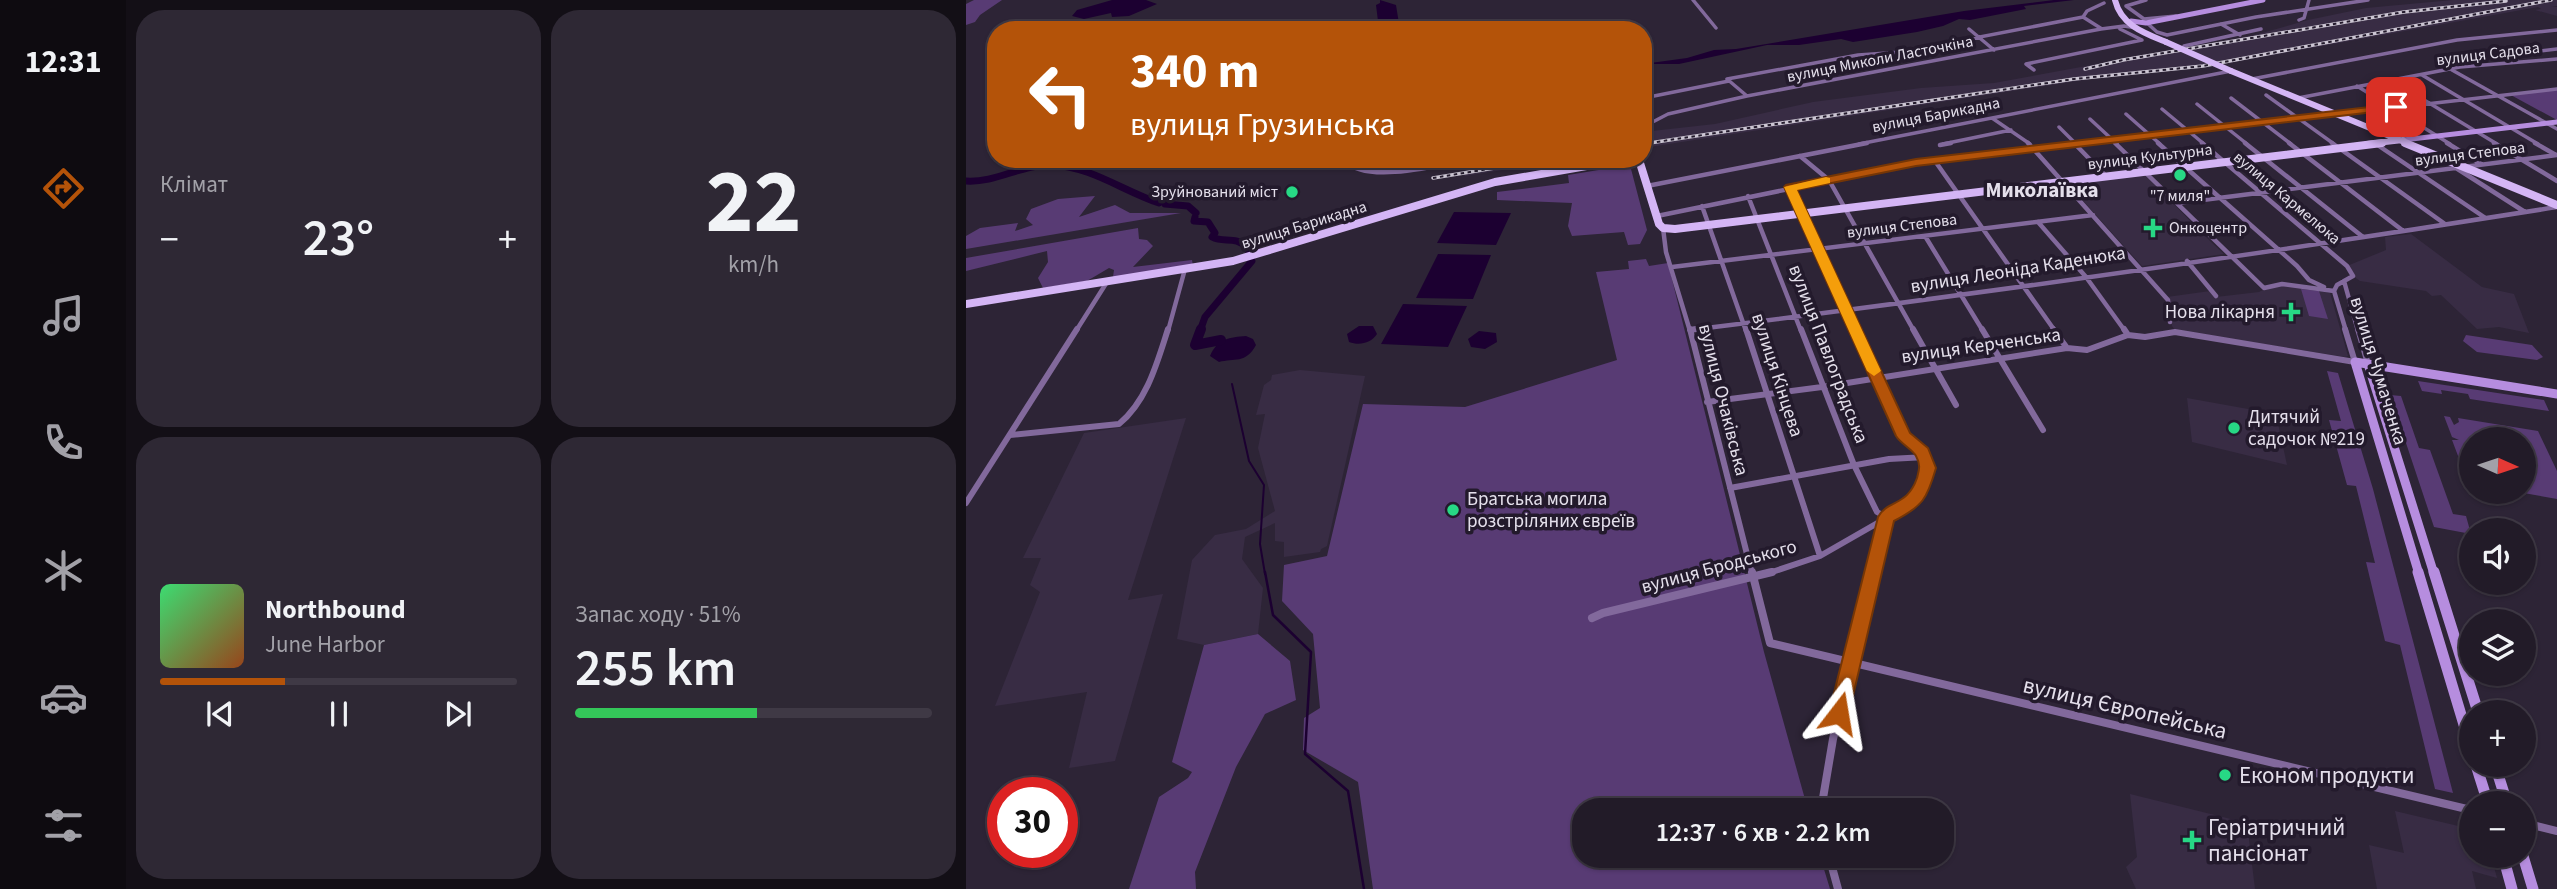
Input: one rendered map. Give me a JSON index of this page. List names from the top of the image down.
{
  "streets": {
    "main road": ["вулиця Барикадна", "вулиця Культурна", "вулиця Очаківська"],
    "street": [
      "вулиця Садова",
      "вулиця Миколи Ласточкіна",
      "вулиця Степова",
      "вулиця Кармелюка",
      "вулиця Леоніда Каденюка",
      "вулиця Керченська",
      "вулиця Павлоградська",
      "вулиця Чумаченка",
      "вулиця Кінцева",
      "вулиця Бродського",
      "вулиця Європейська"
    ]
  },
  "crossings": [
    ["вулиця Барикадна", "вулиця Очаківська"],
    ["вулиця Степова", "вулиця Кармелюка"],
    ["вулиця Степова", "вулиця Павлоградська"],
    ["вулиця Степова", "вулиця Кінцева"],
    ["вулиця Степова", "вулиця Очаківська"],
    ["вулиця Культурна", "вулиця Кармелюка"],
    ["вулиця Культурна", "вулиця Павлоградська"],
    ["вулиця Культурна", "вулиця Кінцева"],
    ["вулиця Культурна", "вулиця Очаківська"],
    ["вулиця Кармелюка", "вулиця Леоніда Каденюка"],
    ["вулиця Кармелюка", "вулиця Чумаченка"],
    ["вулиця Леоніда Каденюка", "вулиця Павлоградська"],
    ["вулиця Леоніда Каденюка", "вулиця Кінцева"],
    ["вулиця Леоніда Каденюка", "вулиця Очаківська"],
    ["вулиця Керченська", "вулиця Павлоградська"],
    ["вулиця Керченська", "вулиця Чумаченка"],
    ["вулиця Керченська", "вулиця Кінцева"],
    ["вулиця Керченська", "вулиця Очаківська"],
    ["вулиця Павлоградська", "вулиця Бродського"],
    ["вулиця Кінцева", "вулиця Бродського"],
    ["вулиця Очаківська", "вулиця Бродського"],
    ["вулиця Очаківська", "вулиця Європейська"]
  ],
  "districts": ["Миколаївка"],
  "places": {
    "other": [
      "\"7 миля\"",
      "Зруйнований міст",
      "Дитячий садочок №219",
      "Братська могила розстріляних євреїв",
      "Економ продукти"
    ],
    "health": ["Онкоцентр", "Нова лікарня", "Геріатричний пансіонат"]
  },
  "north": "right",
  "page": {
    "tabs": "12:31",
    "tile": [
      "Клімат",
      ["22", "km/h"],
      ["Запас ходу · 51%", "255 km"]
    ],
    "turn": ["340 m", "вулиця Грузинська"],
    "heat": ["−", "23°", "+"],
    "map_buttons": ["+", "−"],
    "song": ["Northbound", "June Harbor"],
    "limit": "30",
    "trip": "12:37 · 6 хв · 2.2 km"
  }
}
